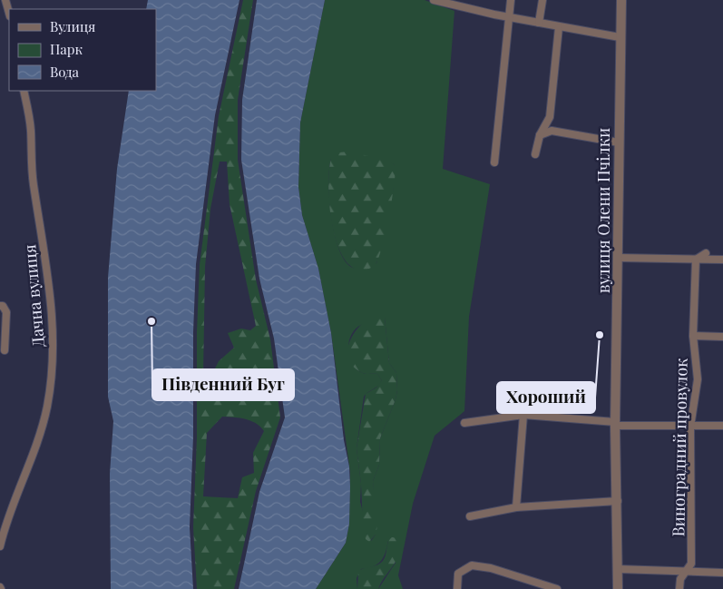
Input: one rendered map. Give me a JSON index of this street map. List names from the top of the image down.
{
  "streets": {
    "street": ["вулиця Олени Пчілки", "Дачна вулиця", "Виноградний провулок"]
  },
  "places": ["Південний Буг", "Хороший"],
  "legend": ["Вулиця", "Парк", "Вода"]
}
